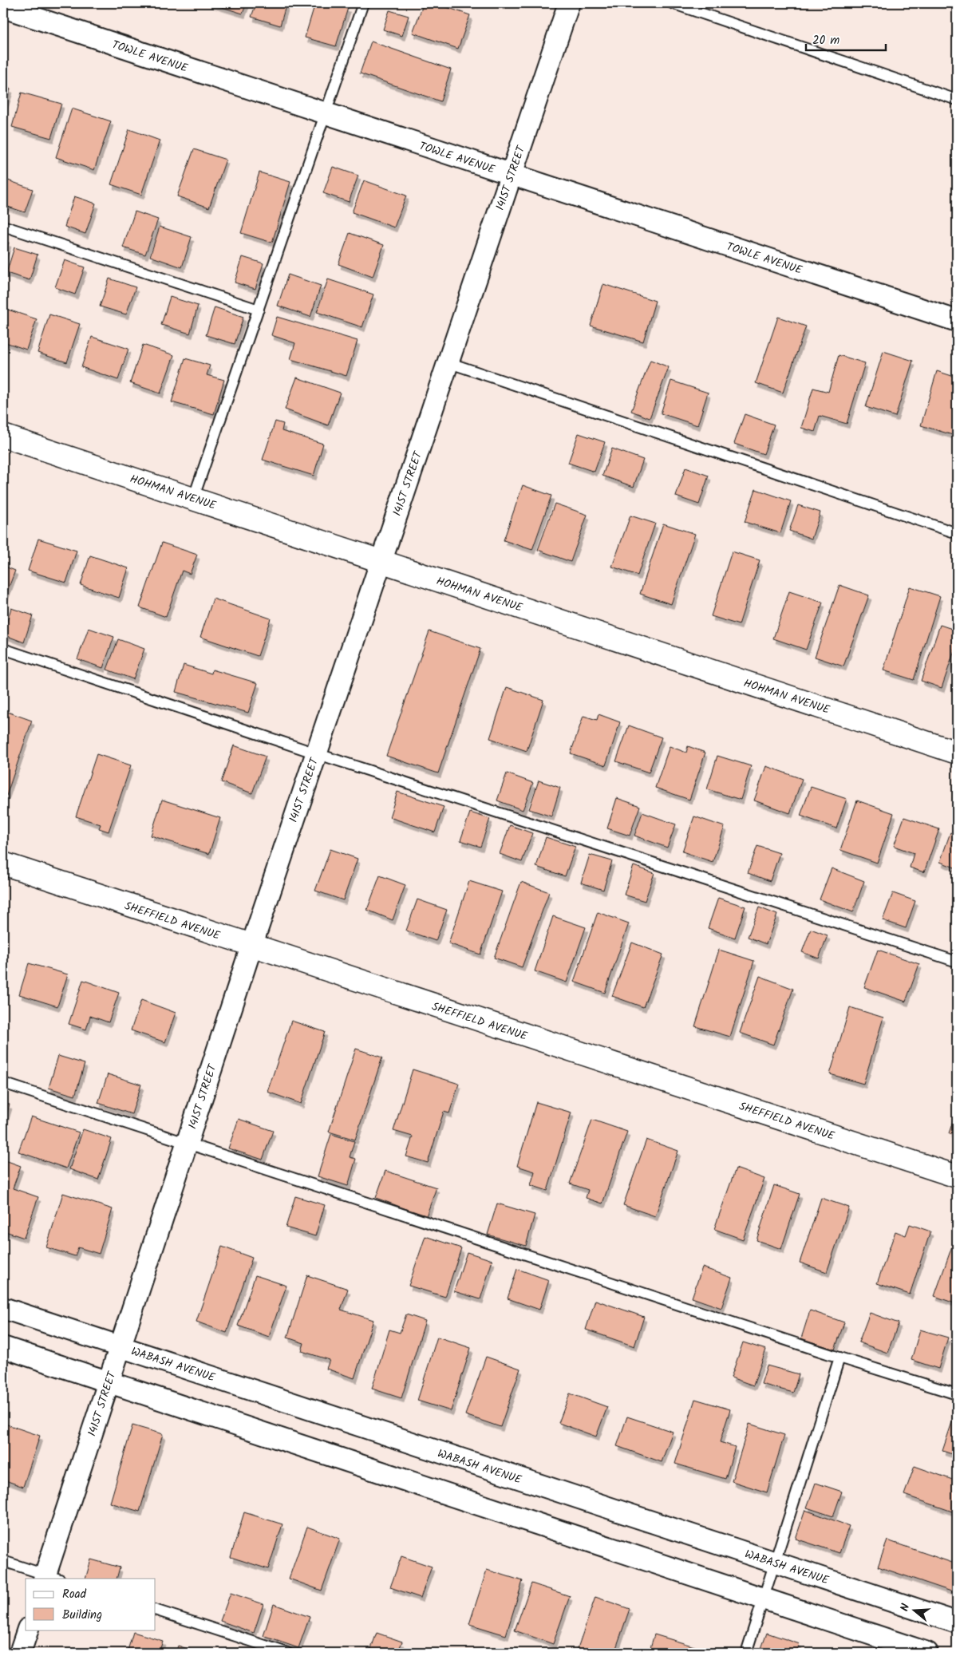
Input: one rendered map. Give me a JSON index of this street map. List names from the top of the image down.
{
  "streets": {
    "main road": ["HOHMAN AVENUE", "SHEFFIELD AVENUE"],
    "street": ["TOWLE AVENUE", "141ST STREET", "WABASH AVENUE"]
  },
  "crossings": [
    ["TOWLE AVENUE", "141ST STREET"],
    ["141ST STREET", "HOHMAN AVENUE"],
    ["141ST STREET", "SHEFFIELD AVENUE"],
    ["141ST STREET", "WABASH AVENUE"]
  ],
  "legend": ["Road", "Building"],
  "scale_bar": "20 m",
  "north": "left"
}
